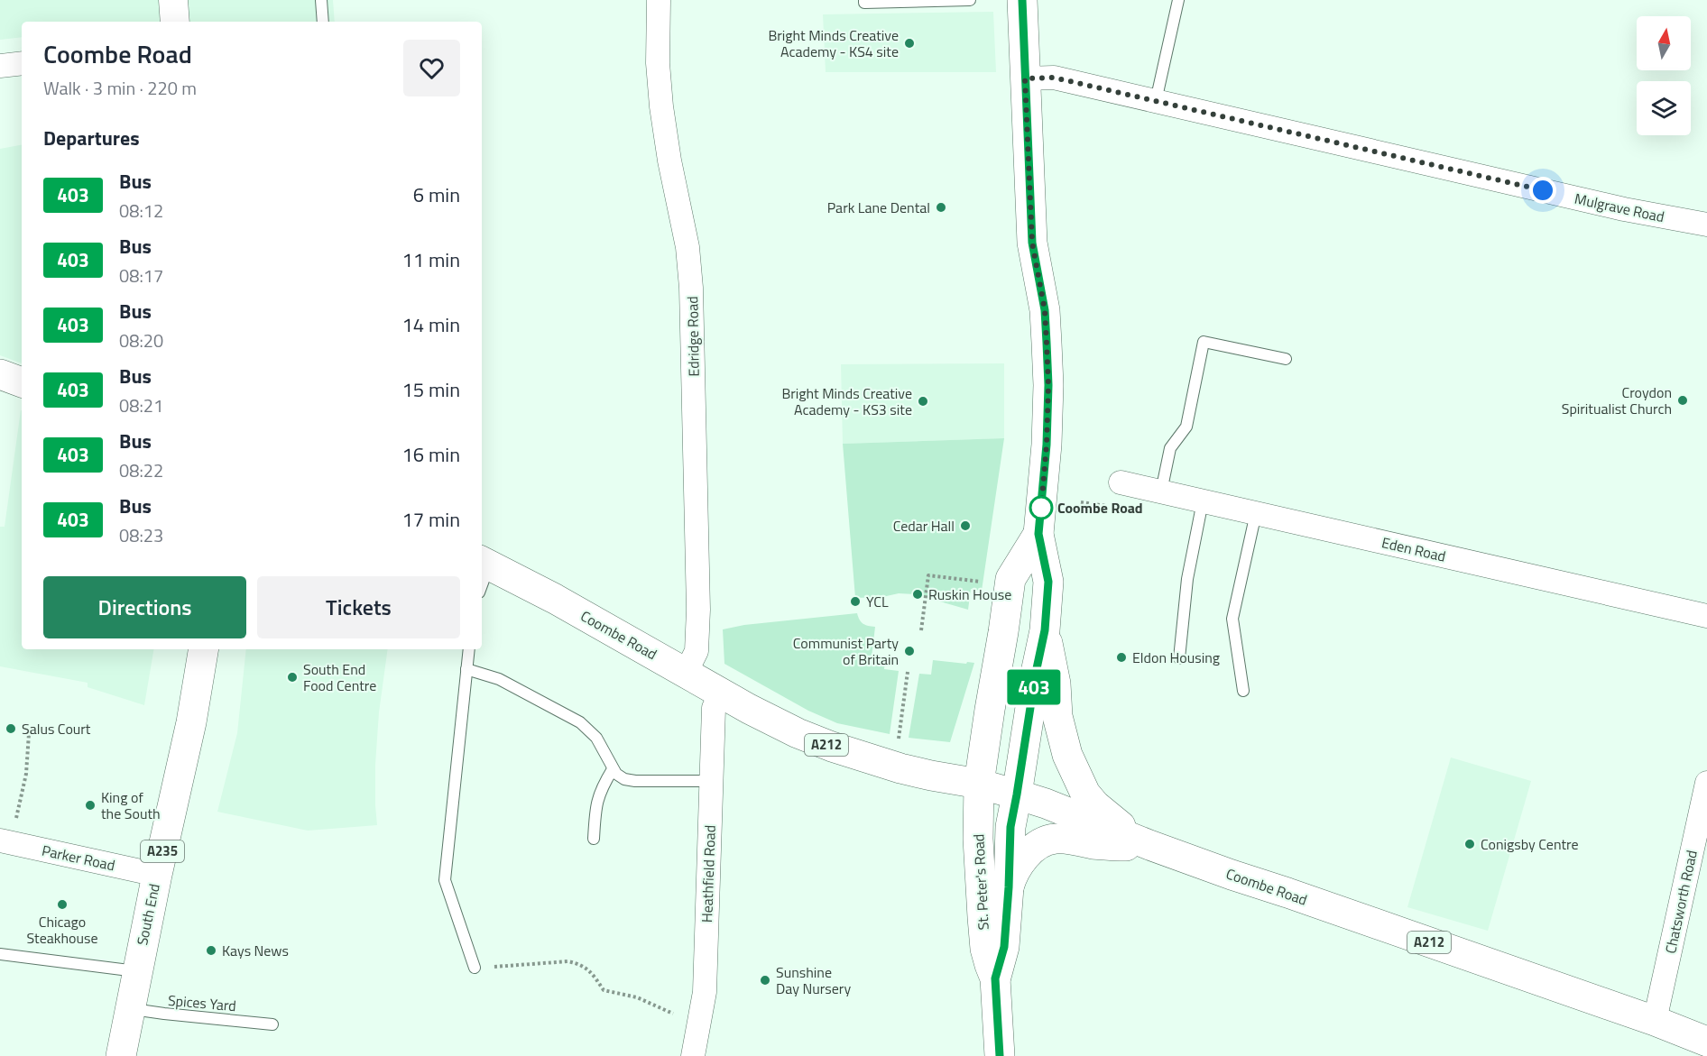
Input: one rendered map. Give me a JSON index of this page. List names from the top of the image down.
{
  "streets": {
    "main road": [
      "Coombe Road",
      "A212",
      "A235",
      "St. Peter's Road",
      "South End"
    ],
    "street": [
      "Mulgrave Road",
      "Edridge Road",
      "Eden Road",
      "Parker Road",
      "Heathfield Road",
      "Chatsworth Road"
    ],
    "lane": ["Spices Yard"]
  },
  "crossings": [
    ["Edridge Road", "Coombe Road"],
    ["Coombe Road", "Heathfield Road"],
    ["Coombe Road", "St. Peter's Road"],
    ["Coombe Road", "Chatsworth Road"],
    ["Parker Road", "South End"],
    ["South End", "Spices Yard"]
  ],
  "places": [
    "Bright Minds Creative Academy - KS4 site",
    "Park Lane Dental",
    "Croydon Spiritualist Church",
    "Bright Minds Creative Academy - KS3 site",
    "Coombe Road",
    "Cedar Hall",
    "Ruskin House",
    "YCL",
    "Communist Party of Britain",
    "Eldon Housing",
    "South End Food Centre",
    "Salus Court",
    "King of the South",
    "Conigsby Centre",
    "Chicago Steakhouse",
    "Kays News",
    "Sunshine Day Nursery"
  ],
  "lines": ["bus line 403"],
  "north": "top",
  "page": {
    "on_map": "403",
    "heading": [
      ["Coombe Road", "Walk · 3 min · 220 m"],
      "Departures"
    ],
    "list": [
      {
        "mark": "403",
        "name": "Bus",
        "note": "08:12",
        "value": "6 min"
      },
      {
        "mark": "403",
        "name": "Bus",
        "note": "08:17",
        "value": "11 min"
      },
      {
        "mark": "403",
        "name": "Bus",
        "note": "08:20",
        "value": "14 min"
      },
      {
        "mark": "403",
        "name": "Bus",
        "note": "08:21",
        "value": "15 min"
      },
      {
        "mark": "403",
        "name": "Bus",
        "note": "08:22",
        "value": "16 min"
      },
      {
        "mark": "403",
        "name": "Bus",
        "note": "08:23",
        "value": "17 min"
      }
    ],
    "buttons": ["Directions", "Tickets"]
  }
}
